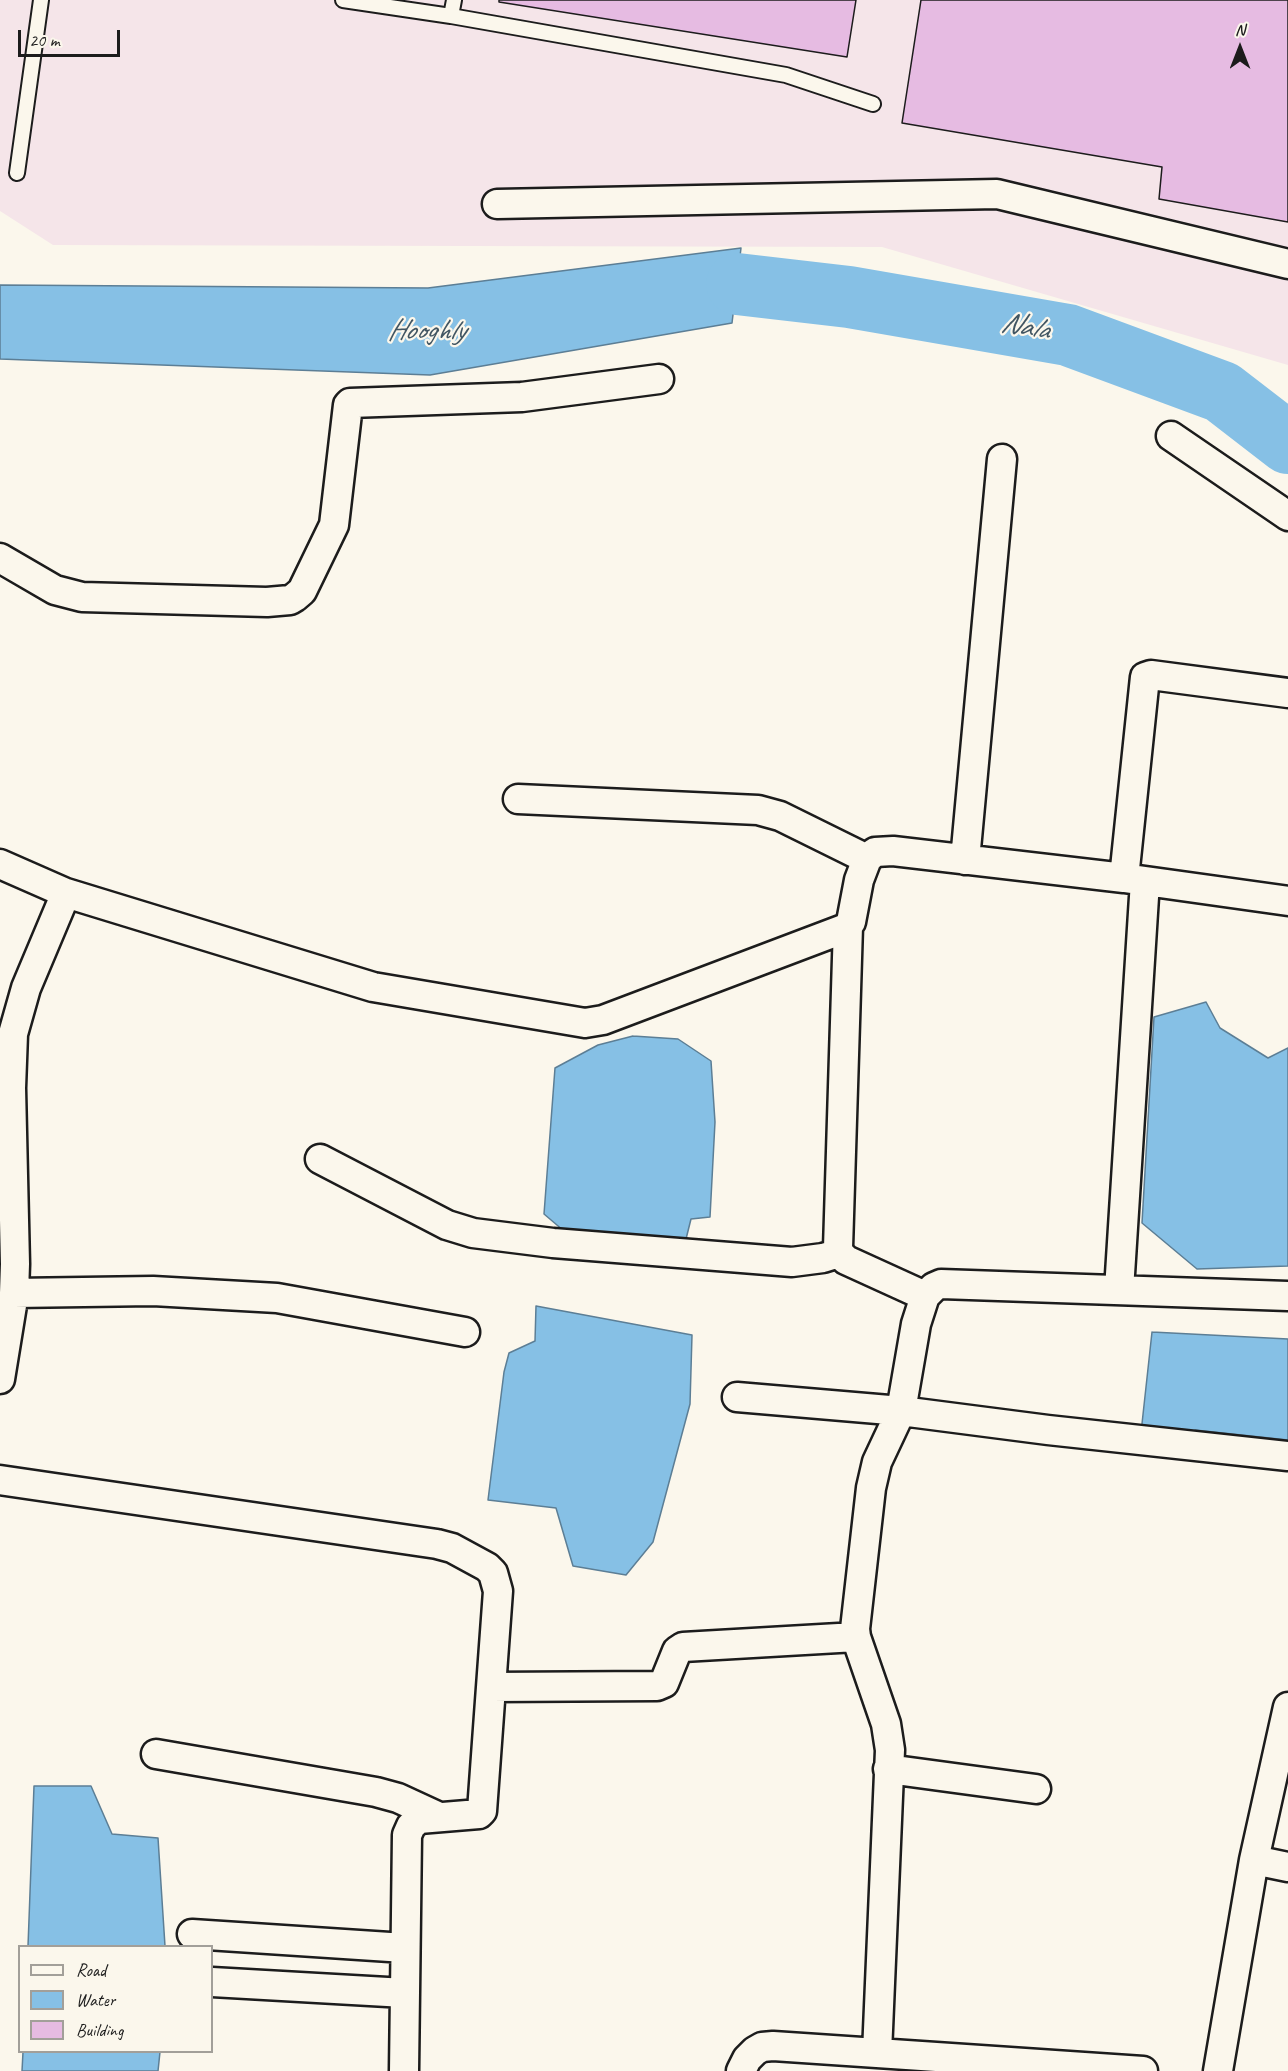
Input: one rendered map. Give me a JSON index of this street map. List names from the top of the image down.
{
  "water": ["Nala", "Hooghly"],
  "legend": ["Road", "Water", "Building"],
  "scale_bar": "20 m",
  "north": "top"
}
